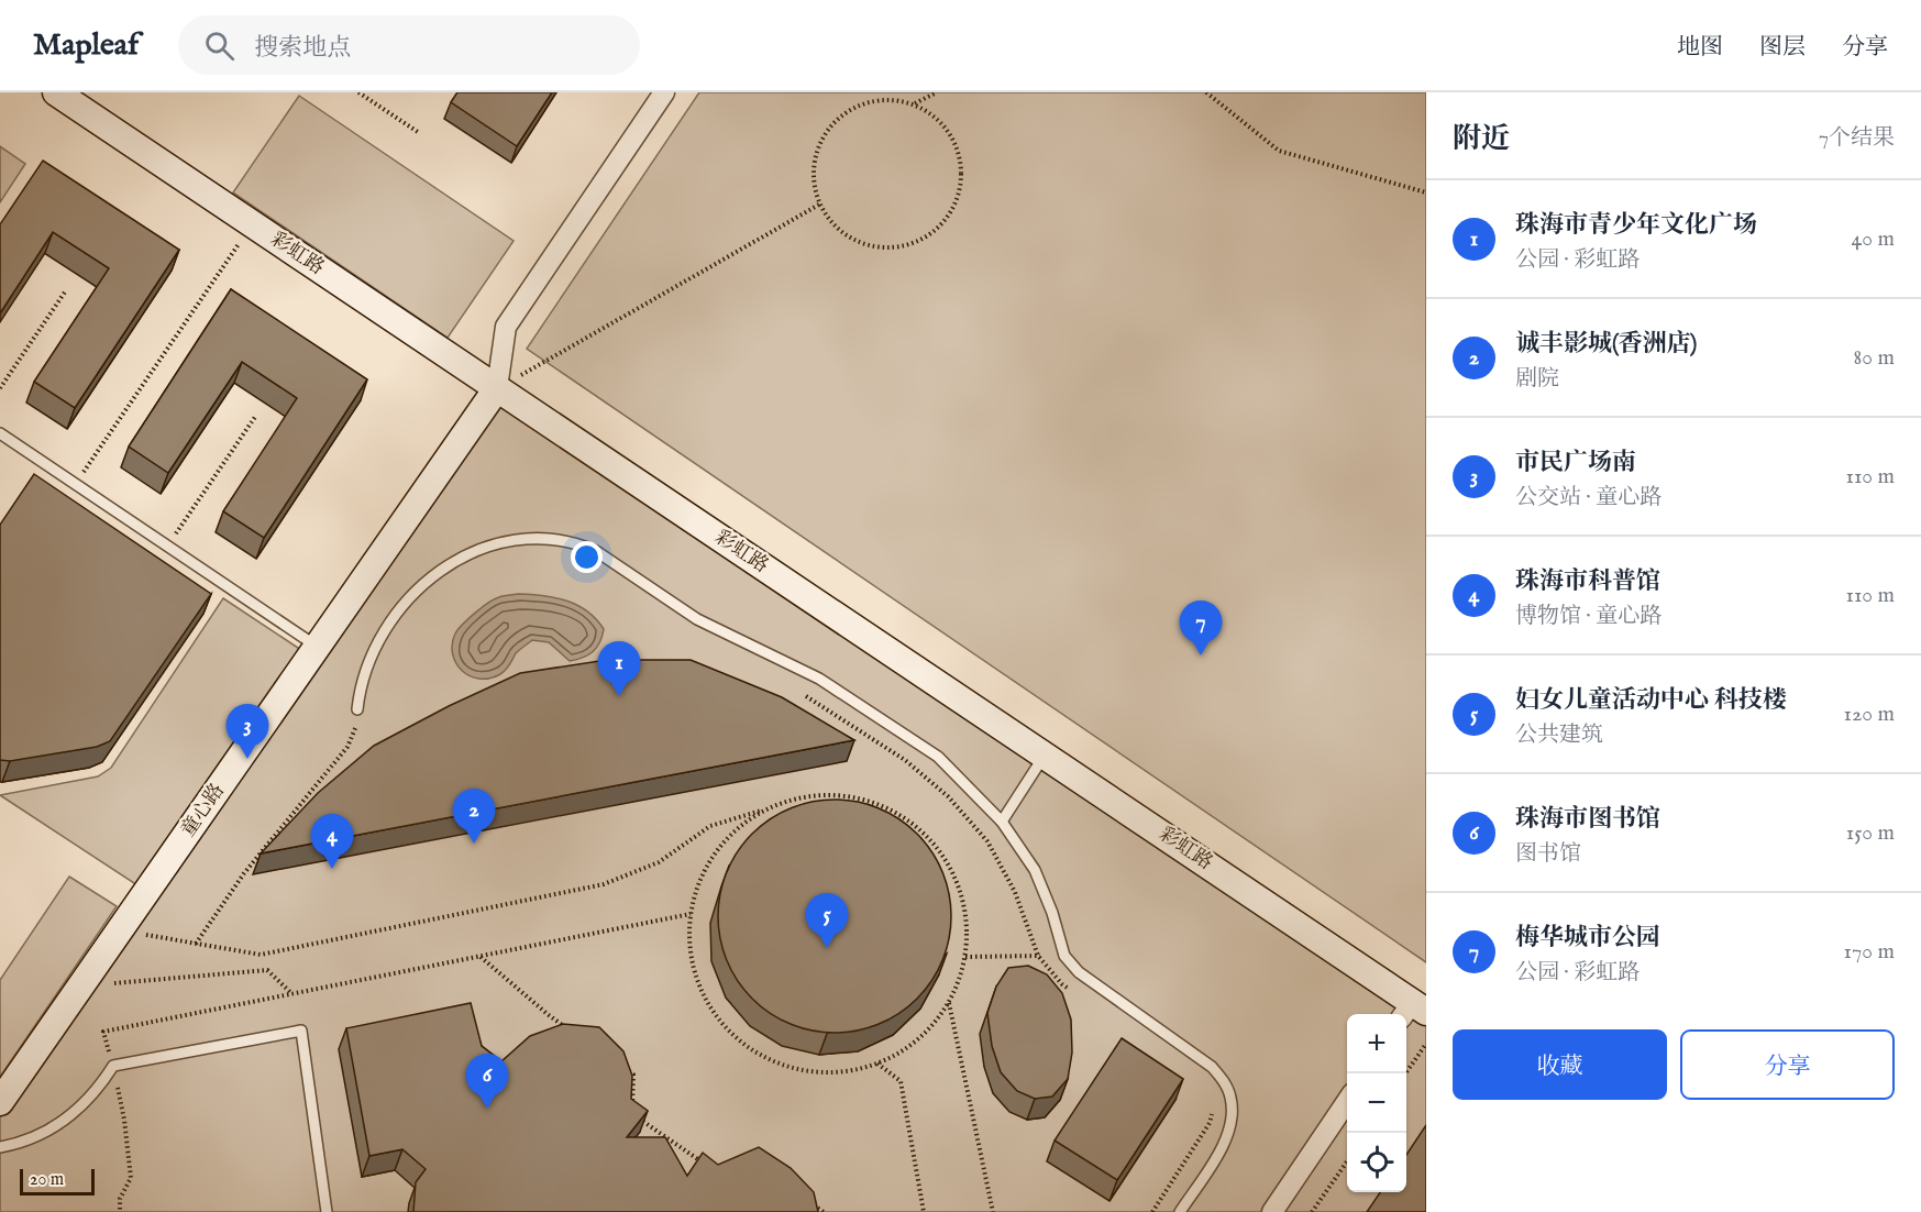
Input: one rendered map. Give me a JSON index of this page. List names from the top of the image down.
{
  "streets": {
    "street": ["彩虹路", "童心路"]
  },
  "crossings": [
    ["彩虹路", "童心路"]
  ],
  "scale_bar": "20 m",
  "page": {
    "header": "Mapleaf",
    "search": "搜索地点",
    "nav": ["地图", "图层", "分享"],
    "heading": ["附近", "7个结果"],
    "list": [
      {
        "mark": "1",
        "name": "珠海市青少年文化广场",
        "note": "公园 · 彩虹路",
        "value": "40 m"
      },
      {
        "mark": "2",
        "name": "诚丰影城(香洲店)",
        "note": "剧院",
        "value": "80 m"
      },
      {
        "mark": "3",
        "name": "市民广场南",
        "note": "公交站 · 童心路",
        "value": "110 m"
      },
      {
        "mark": "4",
        "name": "珠海市科普馆",
        "note": "博物馆 · 童心路",
        "value": "110 m"
      },
      {
        "mark": "5",
        "name": "妇女儿童活动中心 科技楼",
        "note": "公共建筑",
        "value": "120 m"
      },
      {
        "mark": "6",
        "name": "珠海市图书馆",
        "note": "图书馆",
        "value": "150 m"
      },
      {
        "mark": "7",
        "name": "梅华城市公园",
        "note": "公园 · 彩虹路",
        "value": "170 m"
      }
    ],
    "pins": [
      "7",
      "1",
      "3",
      "2",
      "4",
      "5",
      "6"
    ],
    "buttons": ["收藏", "分享"],
    "map_buttons": ["+", "−"],
    "scale": "20 m"
  }
}
